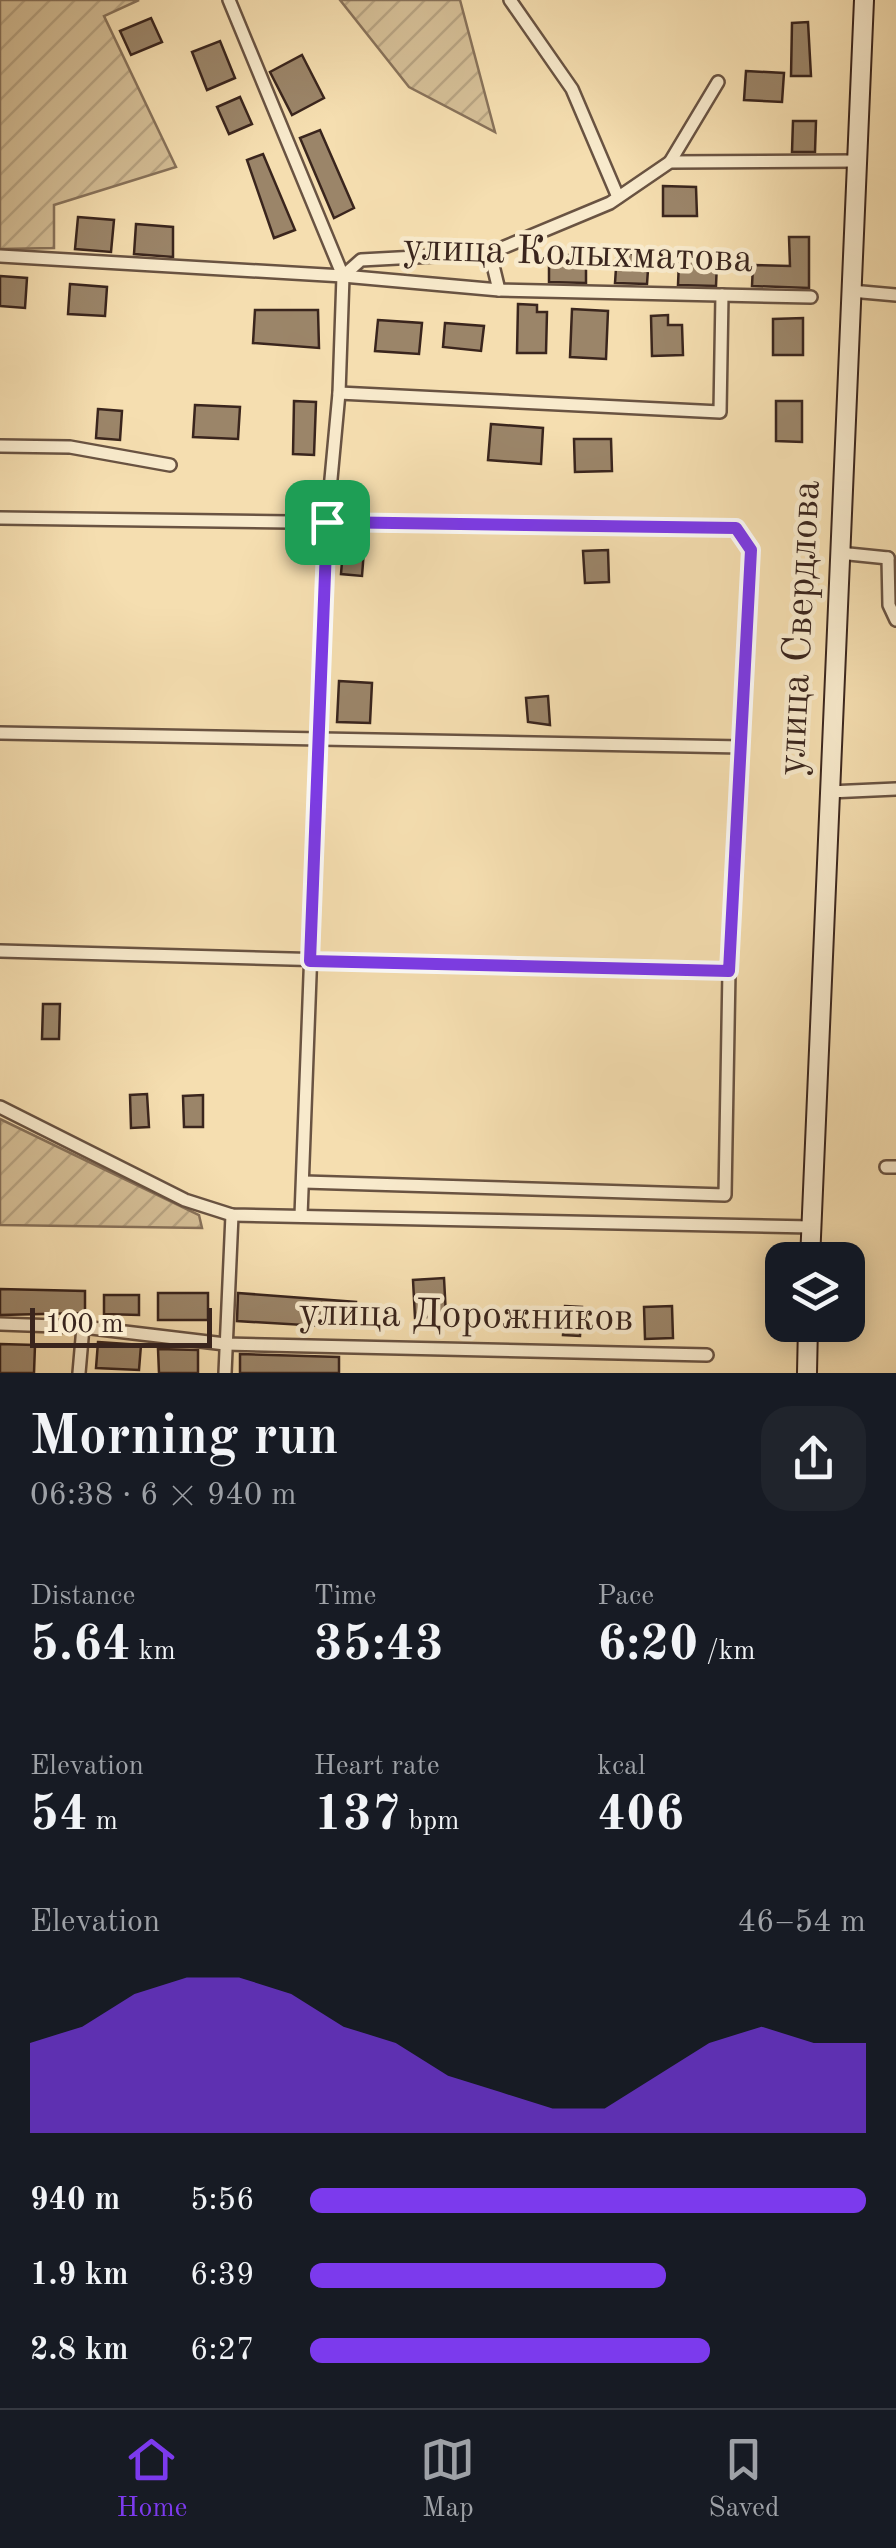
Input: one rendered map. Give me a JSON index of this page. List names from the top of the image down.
{
  "streets": {
    "main road": ["улица Свердлова"],
    "street": ["улица Колыхматова", "улица Дорожников"]
  },
  "scale_bar": "100 m",
  "page": {
    "scale": "100 m",
    "heading": ["Morning run", "06:38 · 6 × 940 m"],
    "stats": [
      ["Distance", "5.64 km"],
      ["Time", "35:43"],
      ["Pace", "6:20 /km"],
      ["Elevation", "54 m"],
      ["Heart rate", "137 bpm"],
      ["kcal", "406"]
    ],
    "chart": ["Elevation", "46–54 m"],
    "list": [
      {
        "name": "940 m",
        "note": "5:56"
      },
      {
        "name": "1.9 km",
        "note": "6:39"
      },
      {
        "name": "2.8 km",
        "note": "6:27"
      }
    ],
    "tabs": ["Home", "Map", "Saved"]
  }
}
